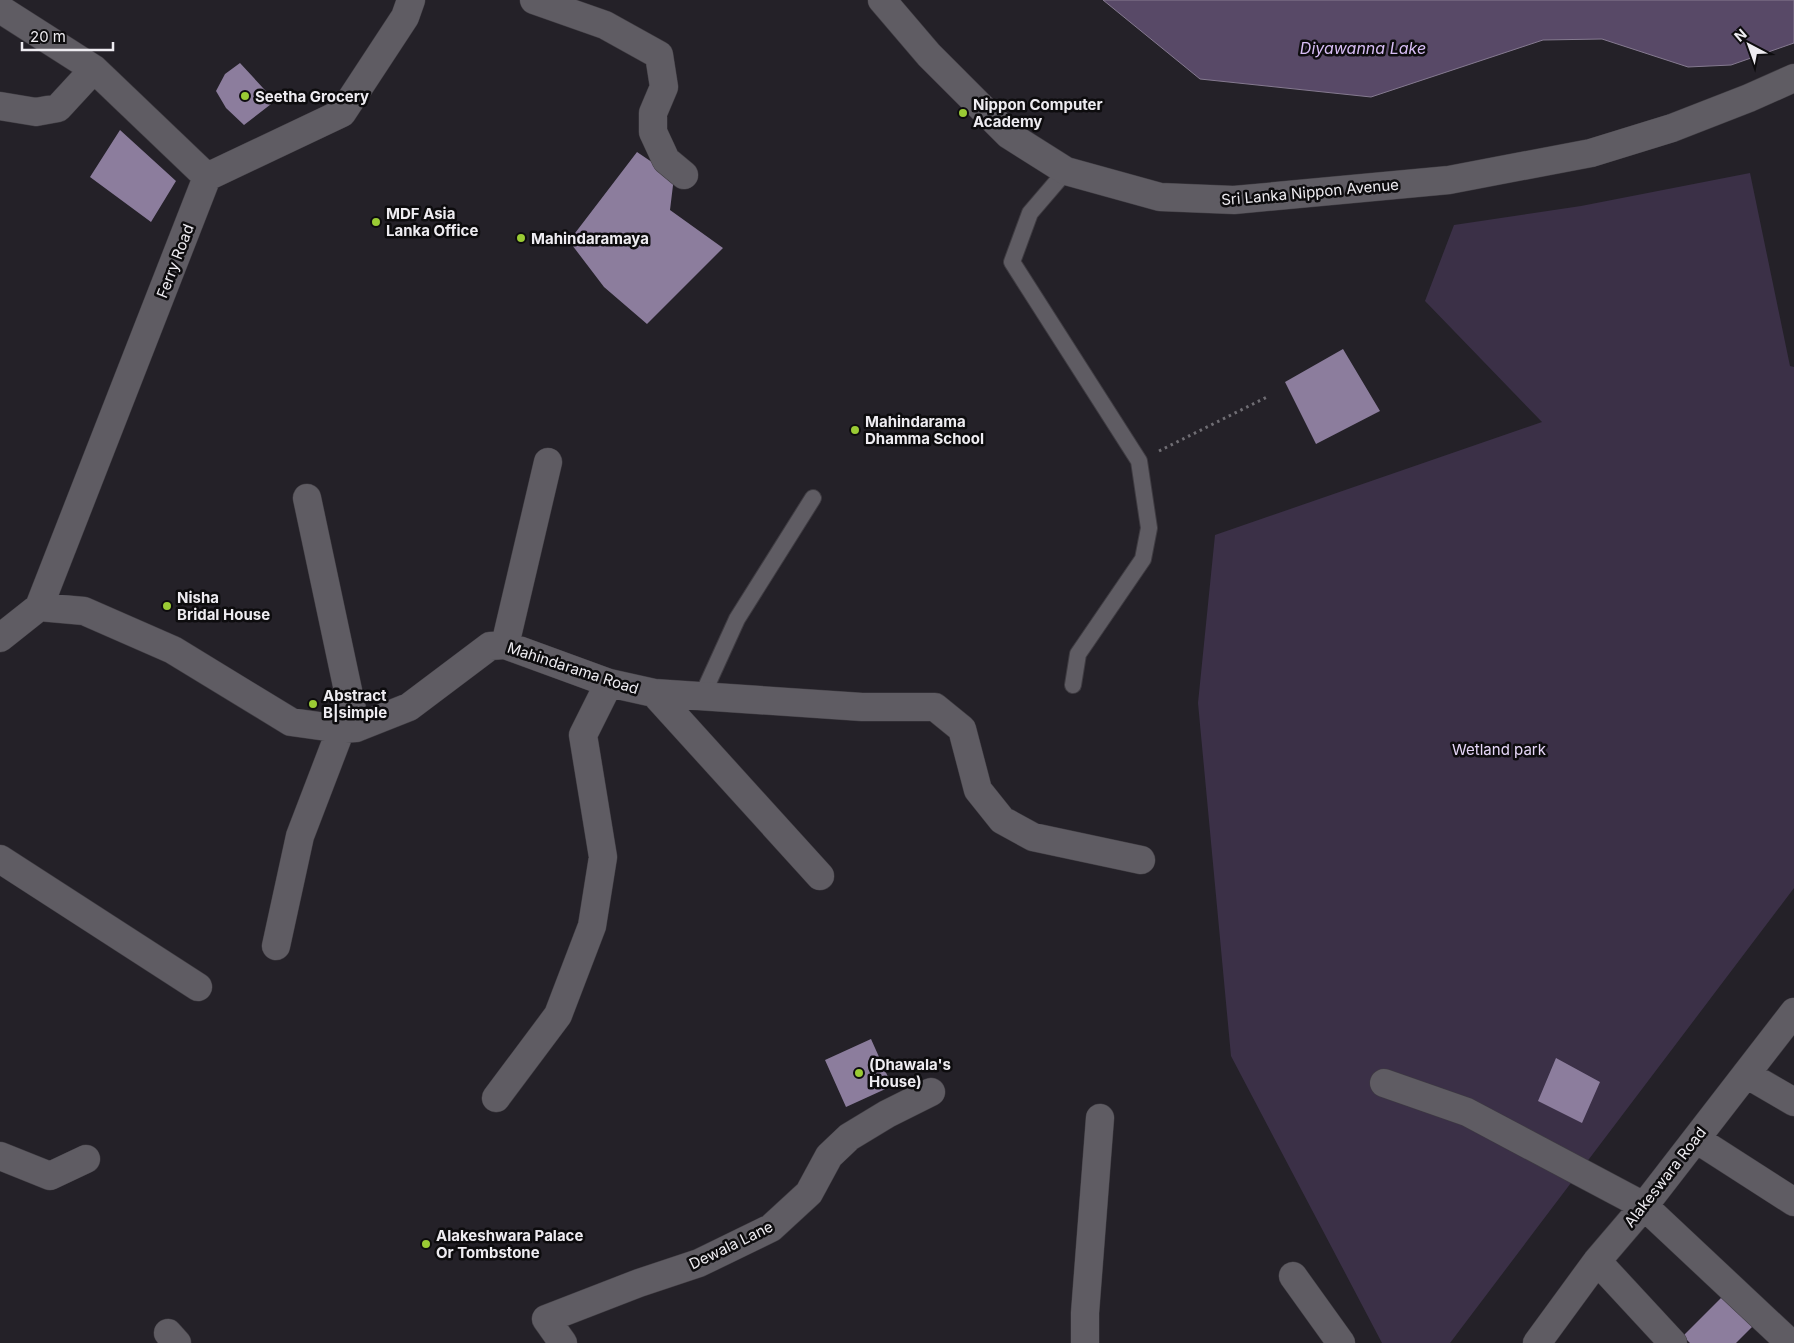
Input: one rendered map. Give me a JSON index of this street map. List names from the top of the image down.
{
  "streets": {
    "street": [
      "Sri Lanka Nippon Avenue",
      "Ferry Road",
      "Mahindarama Road",
      "Alakeswara Road",
      "Dewala Lane"
    ]
  },
  "crossings": [
    ["Ferry Road", "Mahindarama Road"]
  ],
  "water": ["Diyawanna Lake"],
  "parks": ["Wetland park"],
  "places": [
    "Seetha Grocery",
    "Nippon Computer Academy",
    "MDF Asia Lanka Office",
    "Mahindaramaya",
    "Mahindarama Dhamma School",
    "Nisha Bridal House",
    "Abstract B|simple",
    "(Dhawala's House)",
    "Alakeshwara Palace Or Tombstone"
  ],
  "scale_bar": "20 m",
  "north": "top left"
}
